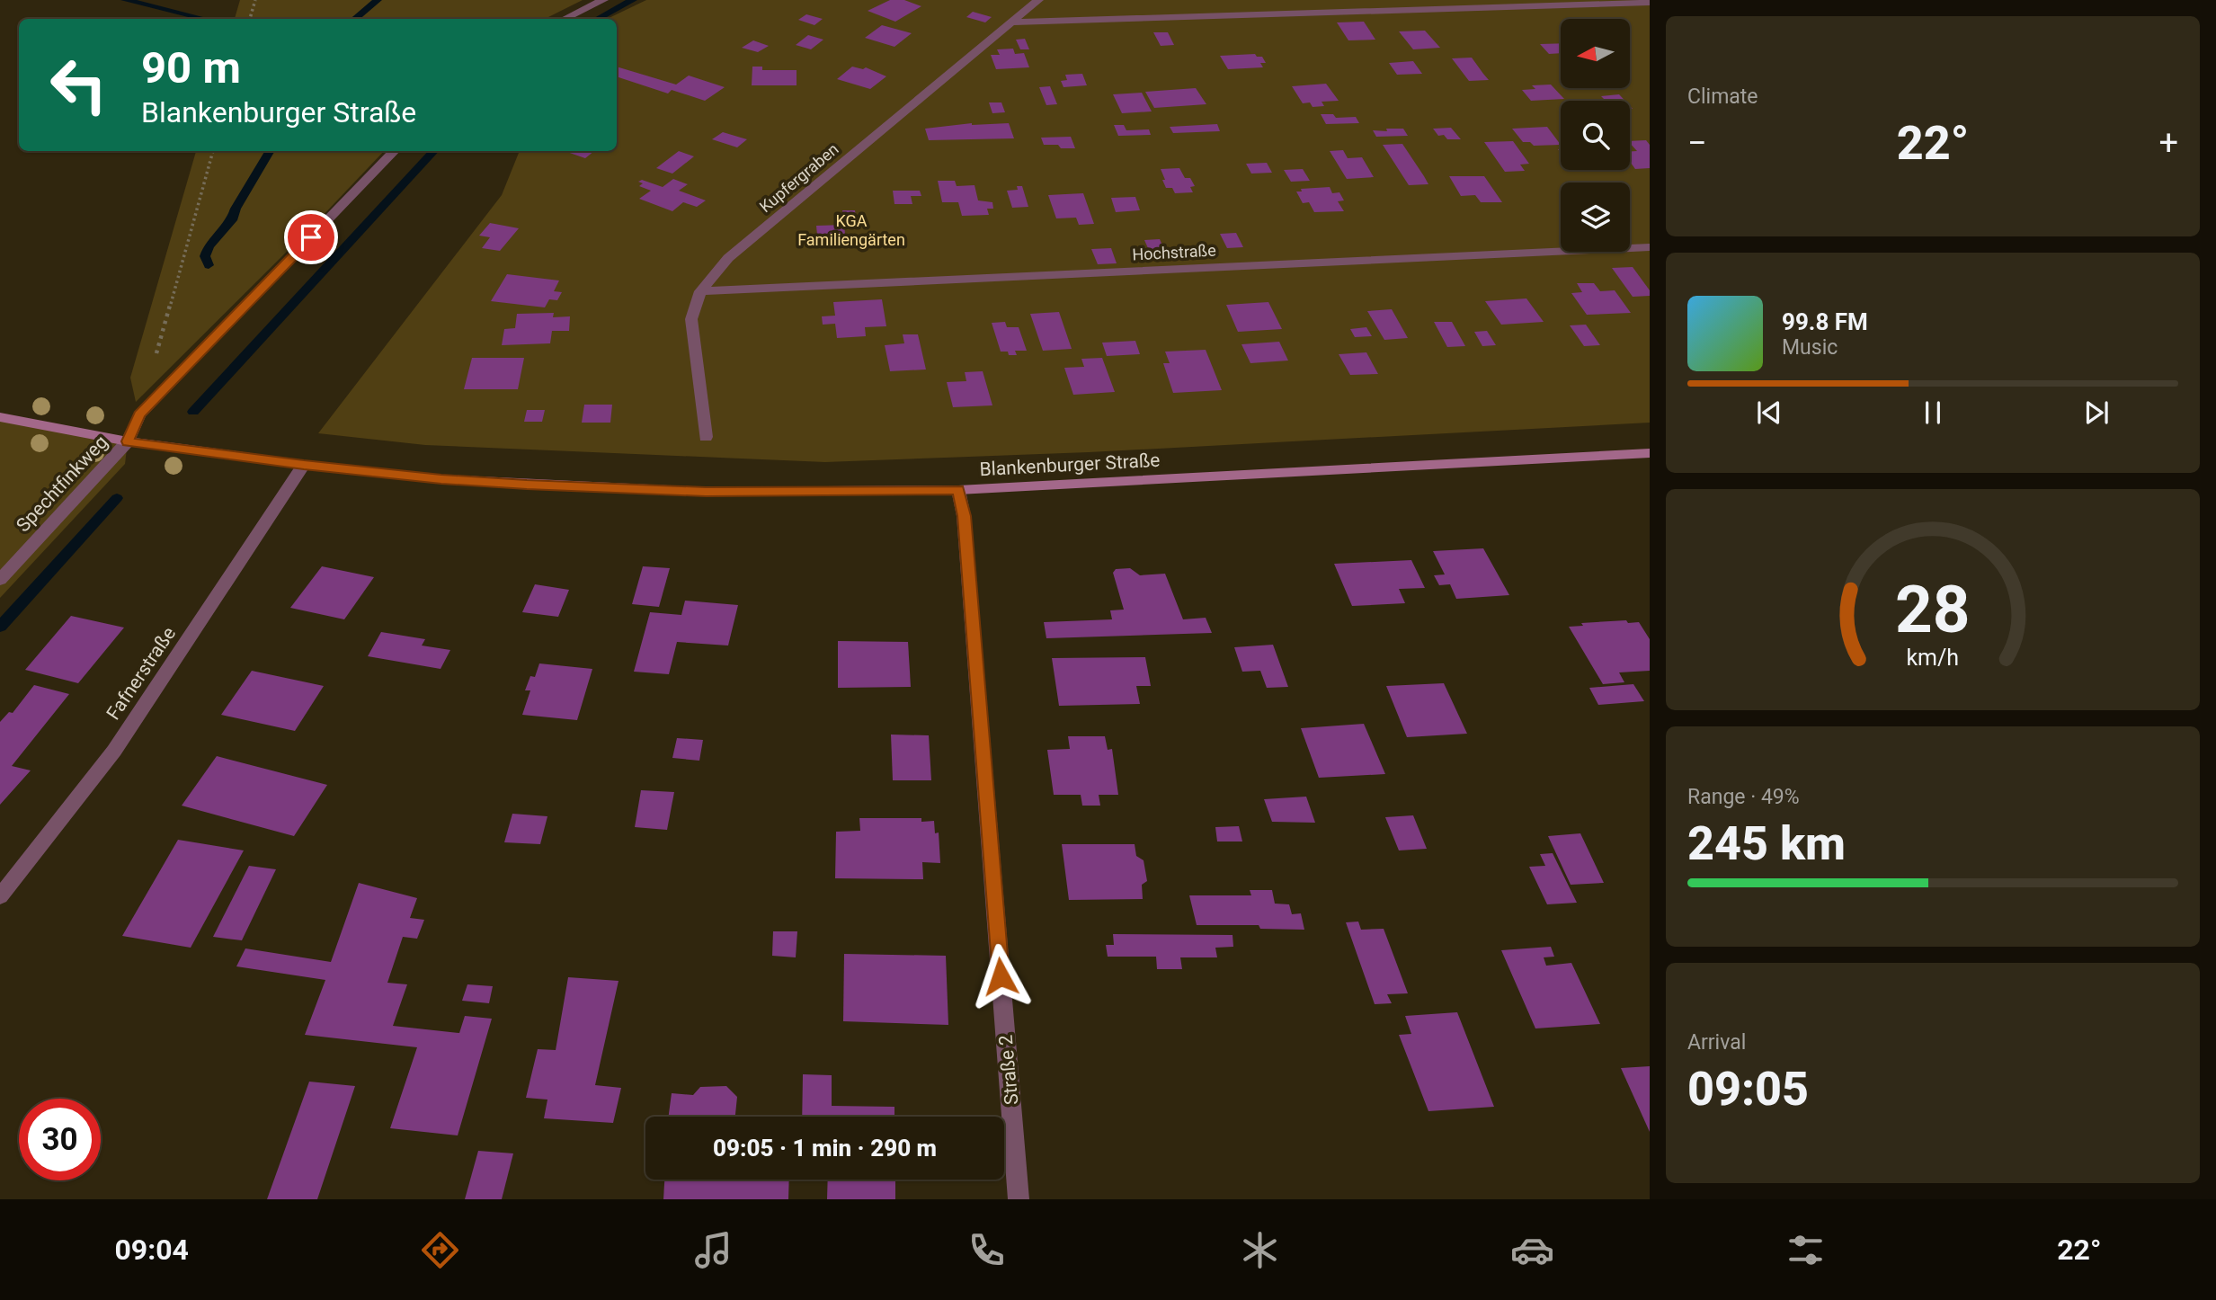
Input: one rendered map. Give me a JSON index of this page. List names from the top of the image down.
{
  "streets": {
    "main road": ["Blankenburger Straße"],
    "street": [
      "Kupfergraben",
      "Hochstraße",
      "Spechtfinkweg",
      "Fafnerstraße",
      "Straße 2"
    ]
  },
  "crossings": [
    ["Kupfergraben", "Hochstraße"],
    ["Blankenburger Straße", "Spechtfinkweg"],
    ["Blankenburger Straße", "Fafnerstraße"],
    ["Blankenburger Straße", "Straße 2"]
  ],
  "parks": ["KGA Familiengärten"],
  "north": "left",
  "page": {
    "tile": [
      "Climate",
      ["Range · 49%", "245 km"],
      ["Arrival", "09:05"]
    ],
    "turn": ["90 m", "Blankenburger Straße"],
    "heat": ["−", "22°", "+"],
    "song": ["99.8 FM", "Music"],
    "limit": "30",
    "trip": "09:05 · 1 min · 290 m",
    "tabs": ["09:04", "22°"],
    "gauge": ["28", "km/h"]
  }
}
